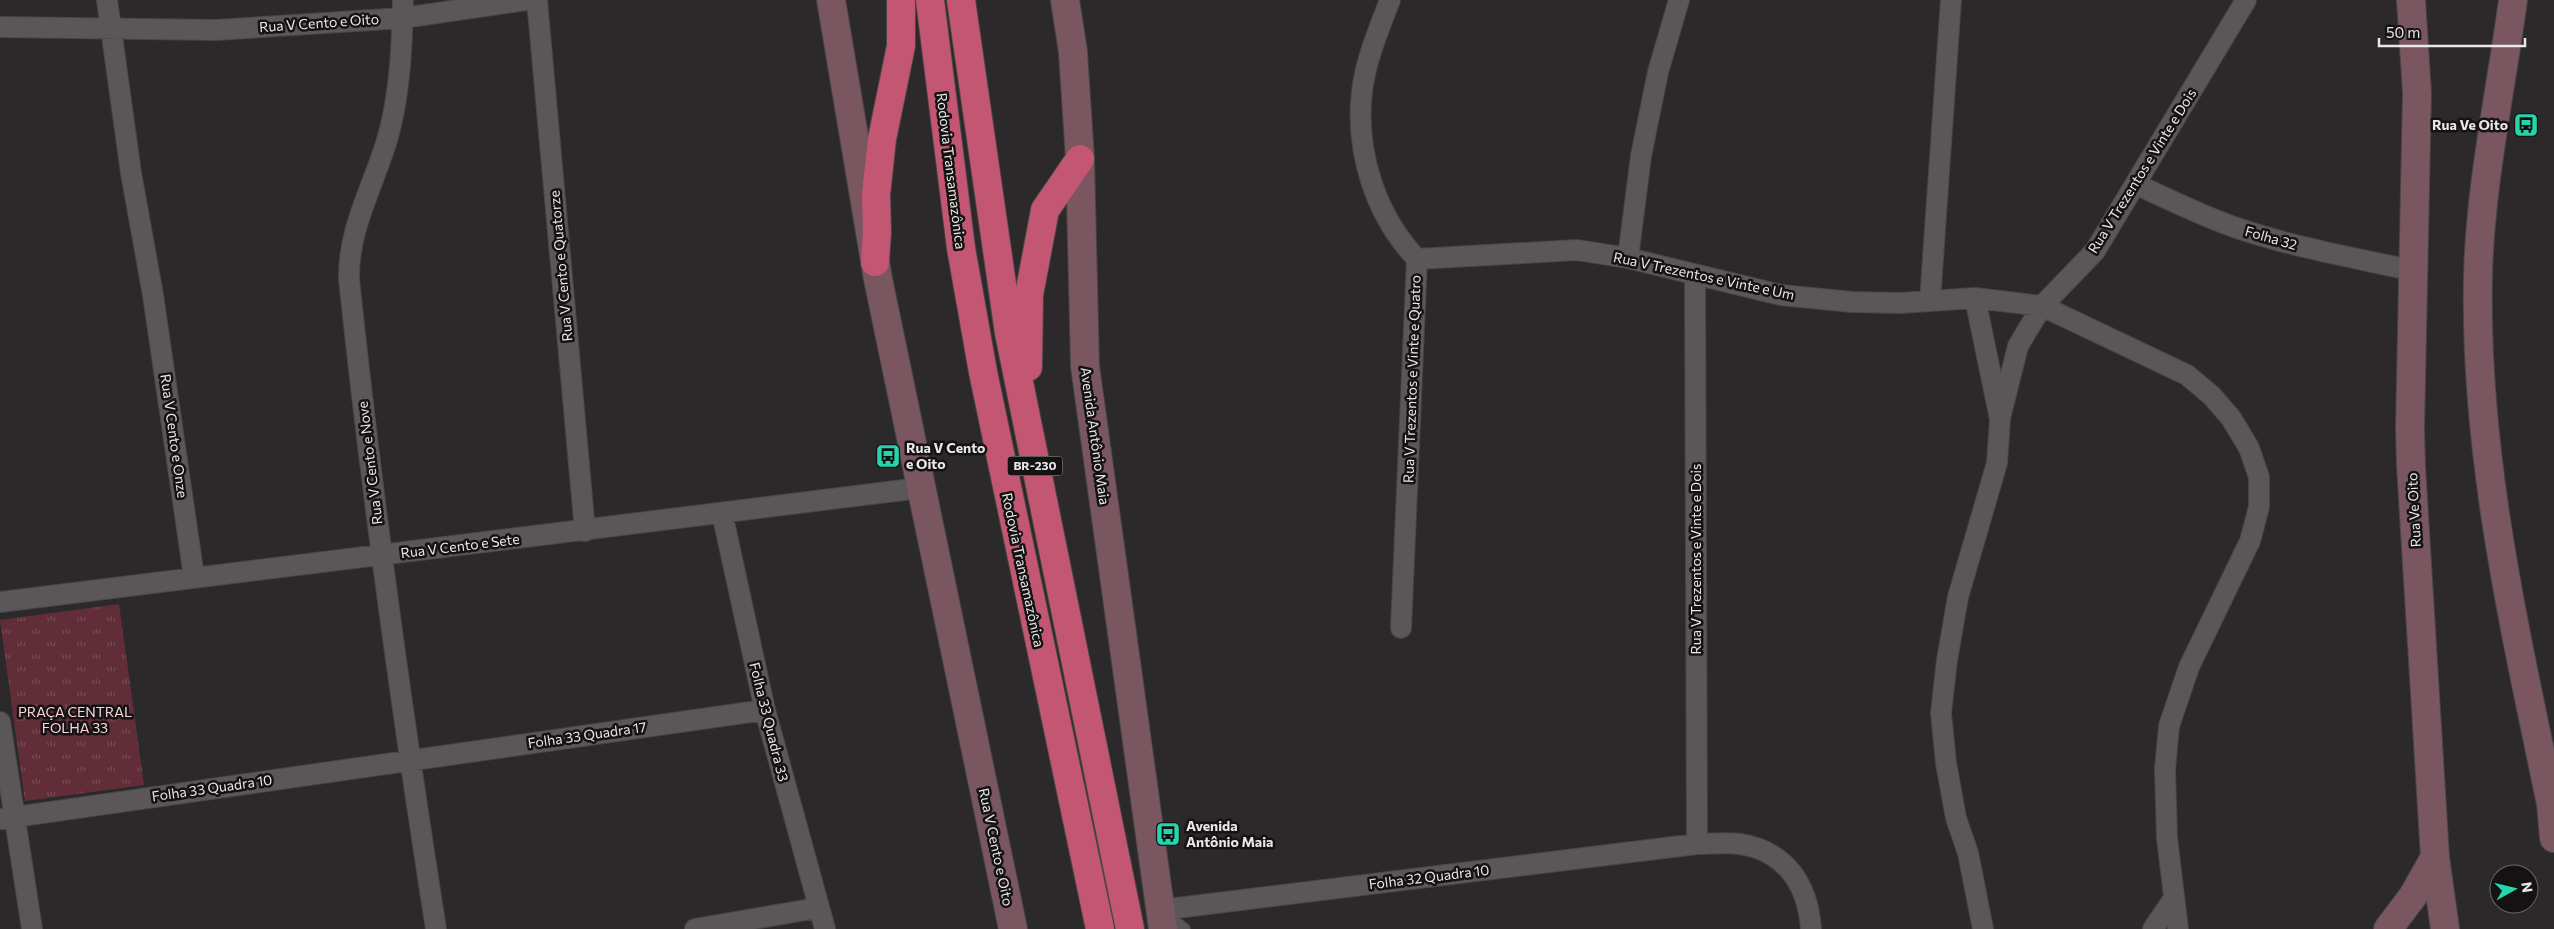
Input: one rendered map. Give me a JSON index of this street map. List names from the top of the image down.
{
  "streets": {
    "highway": ["Rodovia Transamazônica", "BR-230"],
    "main road": ["Rua V Cento e Oito", "Avenida Antônio Maia", "Rua Ve Oito"],
    "street": [
      "Rua V Trezentos e Vinte e Dois",
      "Folha 32",
      "Rua V Cento e Quatorze",
      "Rua V Trezentos e Vinte e Um",
      "Rua V Trezentos e Vinte e Quatro",
      "Rua V Cento e Onze",
      "Rua V Cento e Nove",
      "Rua V Cento e Sete",
      "Folha 33 Quadra 33",
      "Folha 33 Quadra 17",
      "Folha 33 Quadra 10",
      "Folha 32 Quadra 10"
    ]
  },
  "crossings": [
    ["Rua V Cento e Oito", "Rua V Cento e Onze"],
    ["Rua V Cento e Oito", "Rua V Cento e Nove"],
    ["Rua V Cento e Oito", "Rua V Cento e Sete"],
    ["Rua V Trezentos e Vinte e Dois", "Folha 32"],
    ["Rua V Trezentos e Vinte e Dois", "Rua V Trezentos e Vinte e Um"],
    ["Rua V Trezentos e Vinte e Dois", "Folha 32 Quadra 10"],
    ["Folha 32", "Rua Ve Oito"],
    ["Rua V Cento e Quatorze", "Rua V Cento e Sete"],
    ["Rua V Trezentos e Vinte e Um", "Rua V Trezentos e Vinte e Quatro"],
    ["Rua V Cento e Onze", "Rua V Cento e Sete"],
    ["Avenida Antônio Maia", "Folha 32 Quadra 10"],
    ["Rua V Cento e Nove", "Rua V Cento e Sete"],
    ["Rua V Cento e Nove", "Folha 33 Quadra 17"],
    ["Rua V Cento e Nove", "Folha 33 Quadra 10"],
    ["Rua V Cento e Sete", "Folha 33 Quadra 33"],
    ["Folha 33 Quadra 33", "Folha 33 Quadra 17"],
    ["Folha 33 Quadra 17", "Folha 33 Quadra 10"]
  ],
  "parks": ["PRAÇA CENTRAL FOLHA 33"],
  "places": {
    "bus stop": ["Rua Ve Oito", "Rua V Cento e Oito", "Avenida Antônio Maia"]
  },
  "scale_bar": "50 m",
  "north": "right"
}
